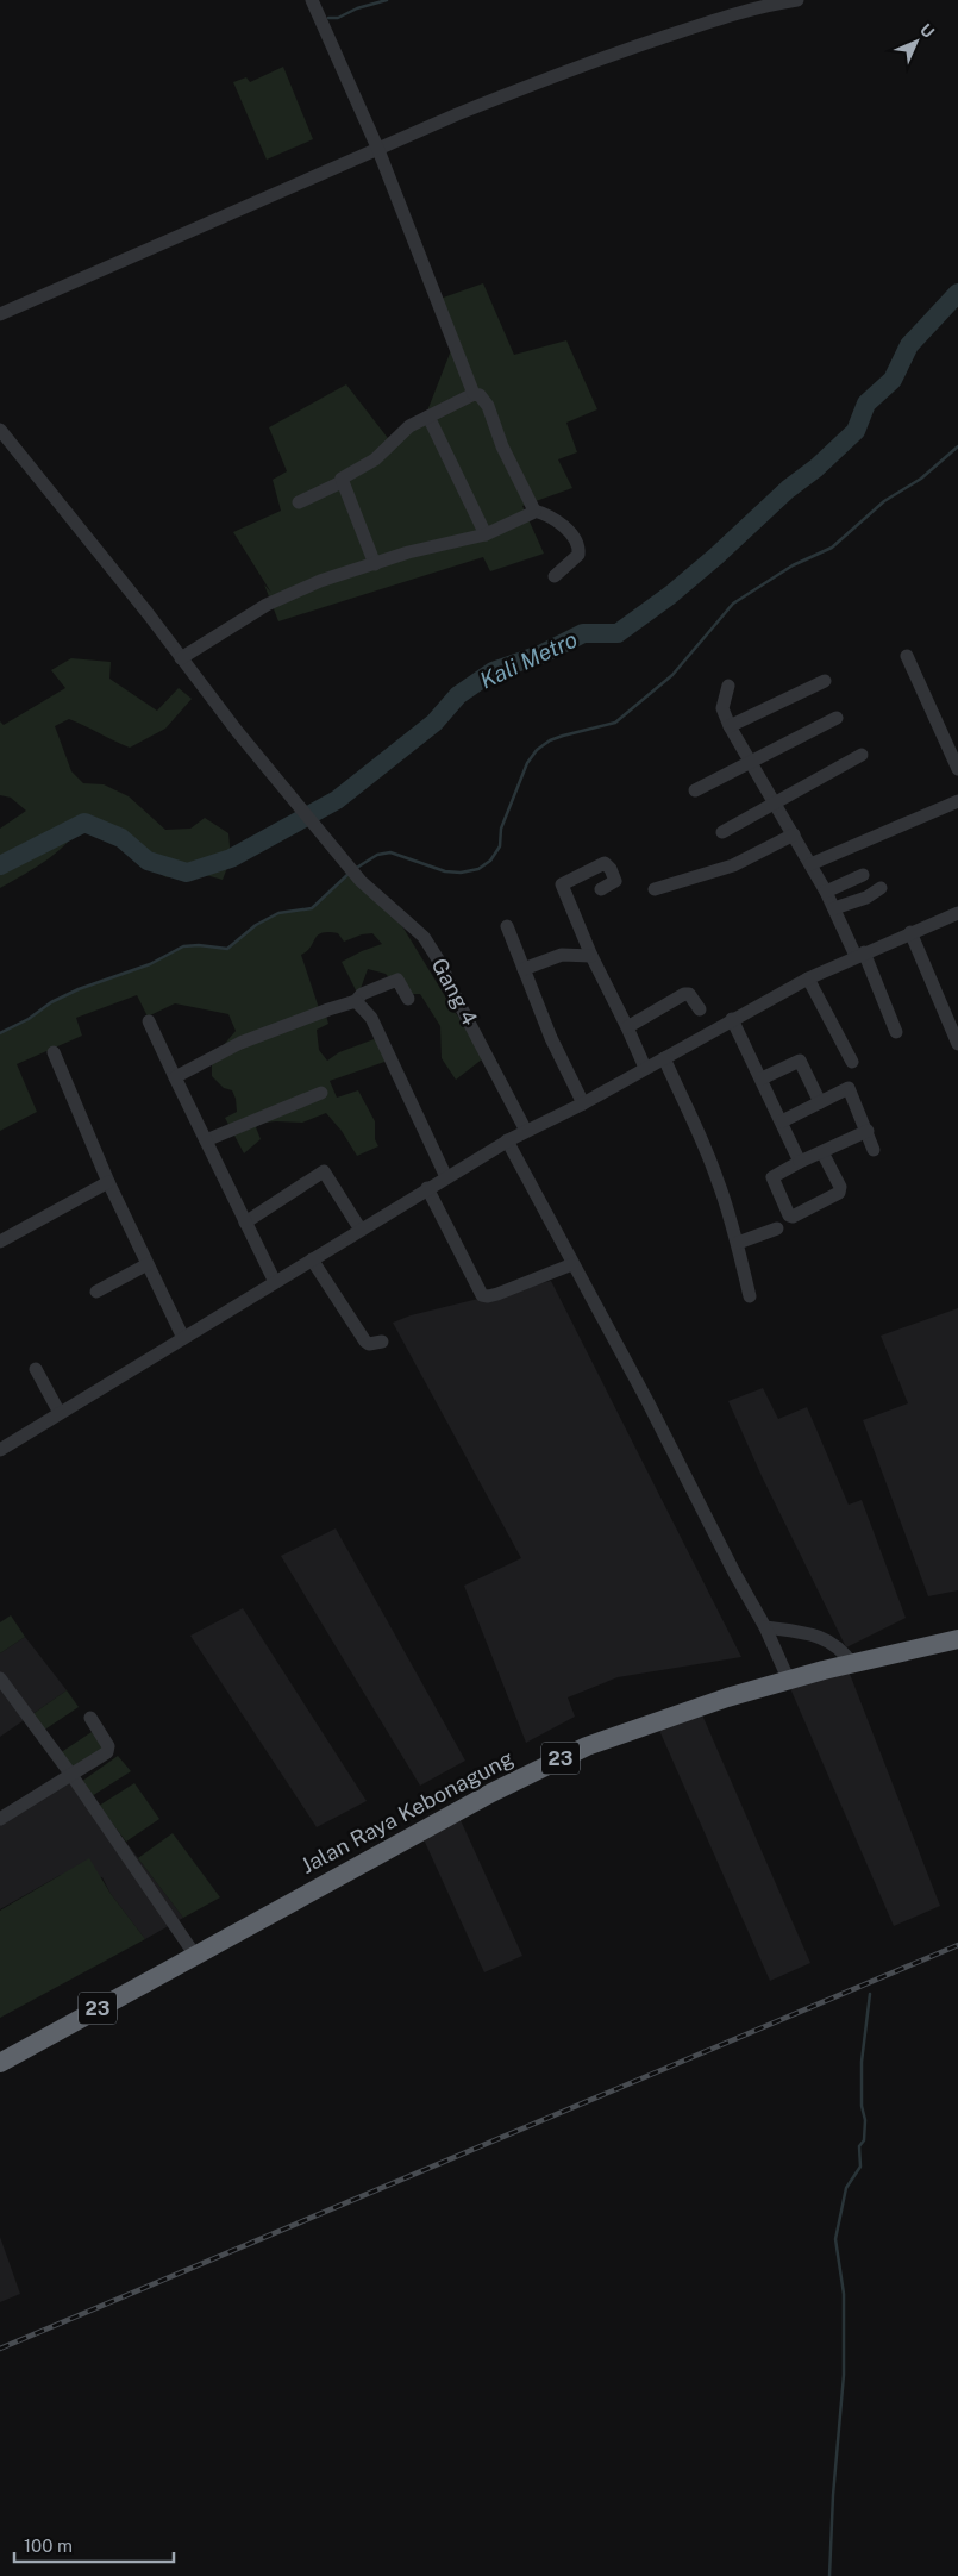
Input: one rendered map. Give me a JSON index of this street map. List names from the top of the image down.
{
  "streets": {
    "highway": ["23", "Jalan Raya Kebonagung"],
    "street": ["Gang 4"]
  },
  "crossings": [
    ["Gang 4", "Jalan Raya Kebonagung"],
    ["23", "Jalan Raya Kebonagung"]
  ],
  "water": ["Kali Metro"],
  "scale_bar": "100 m",
  "north": "top right"
}
